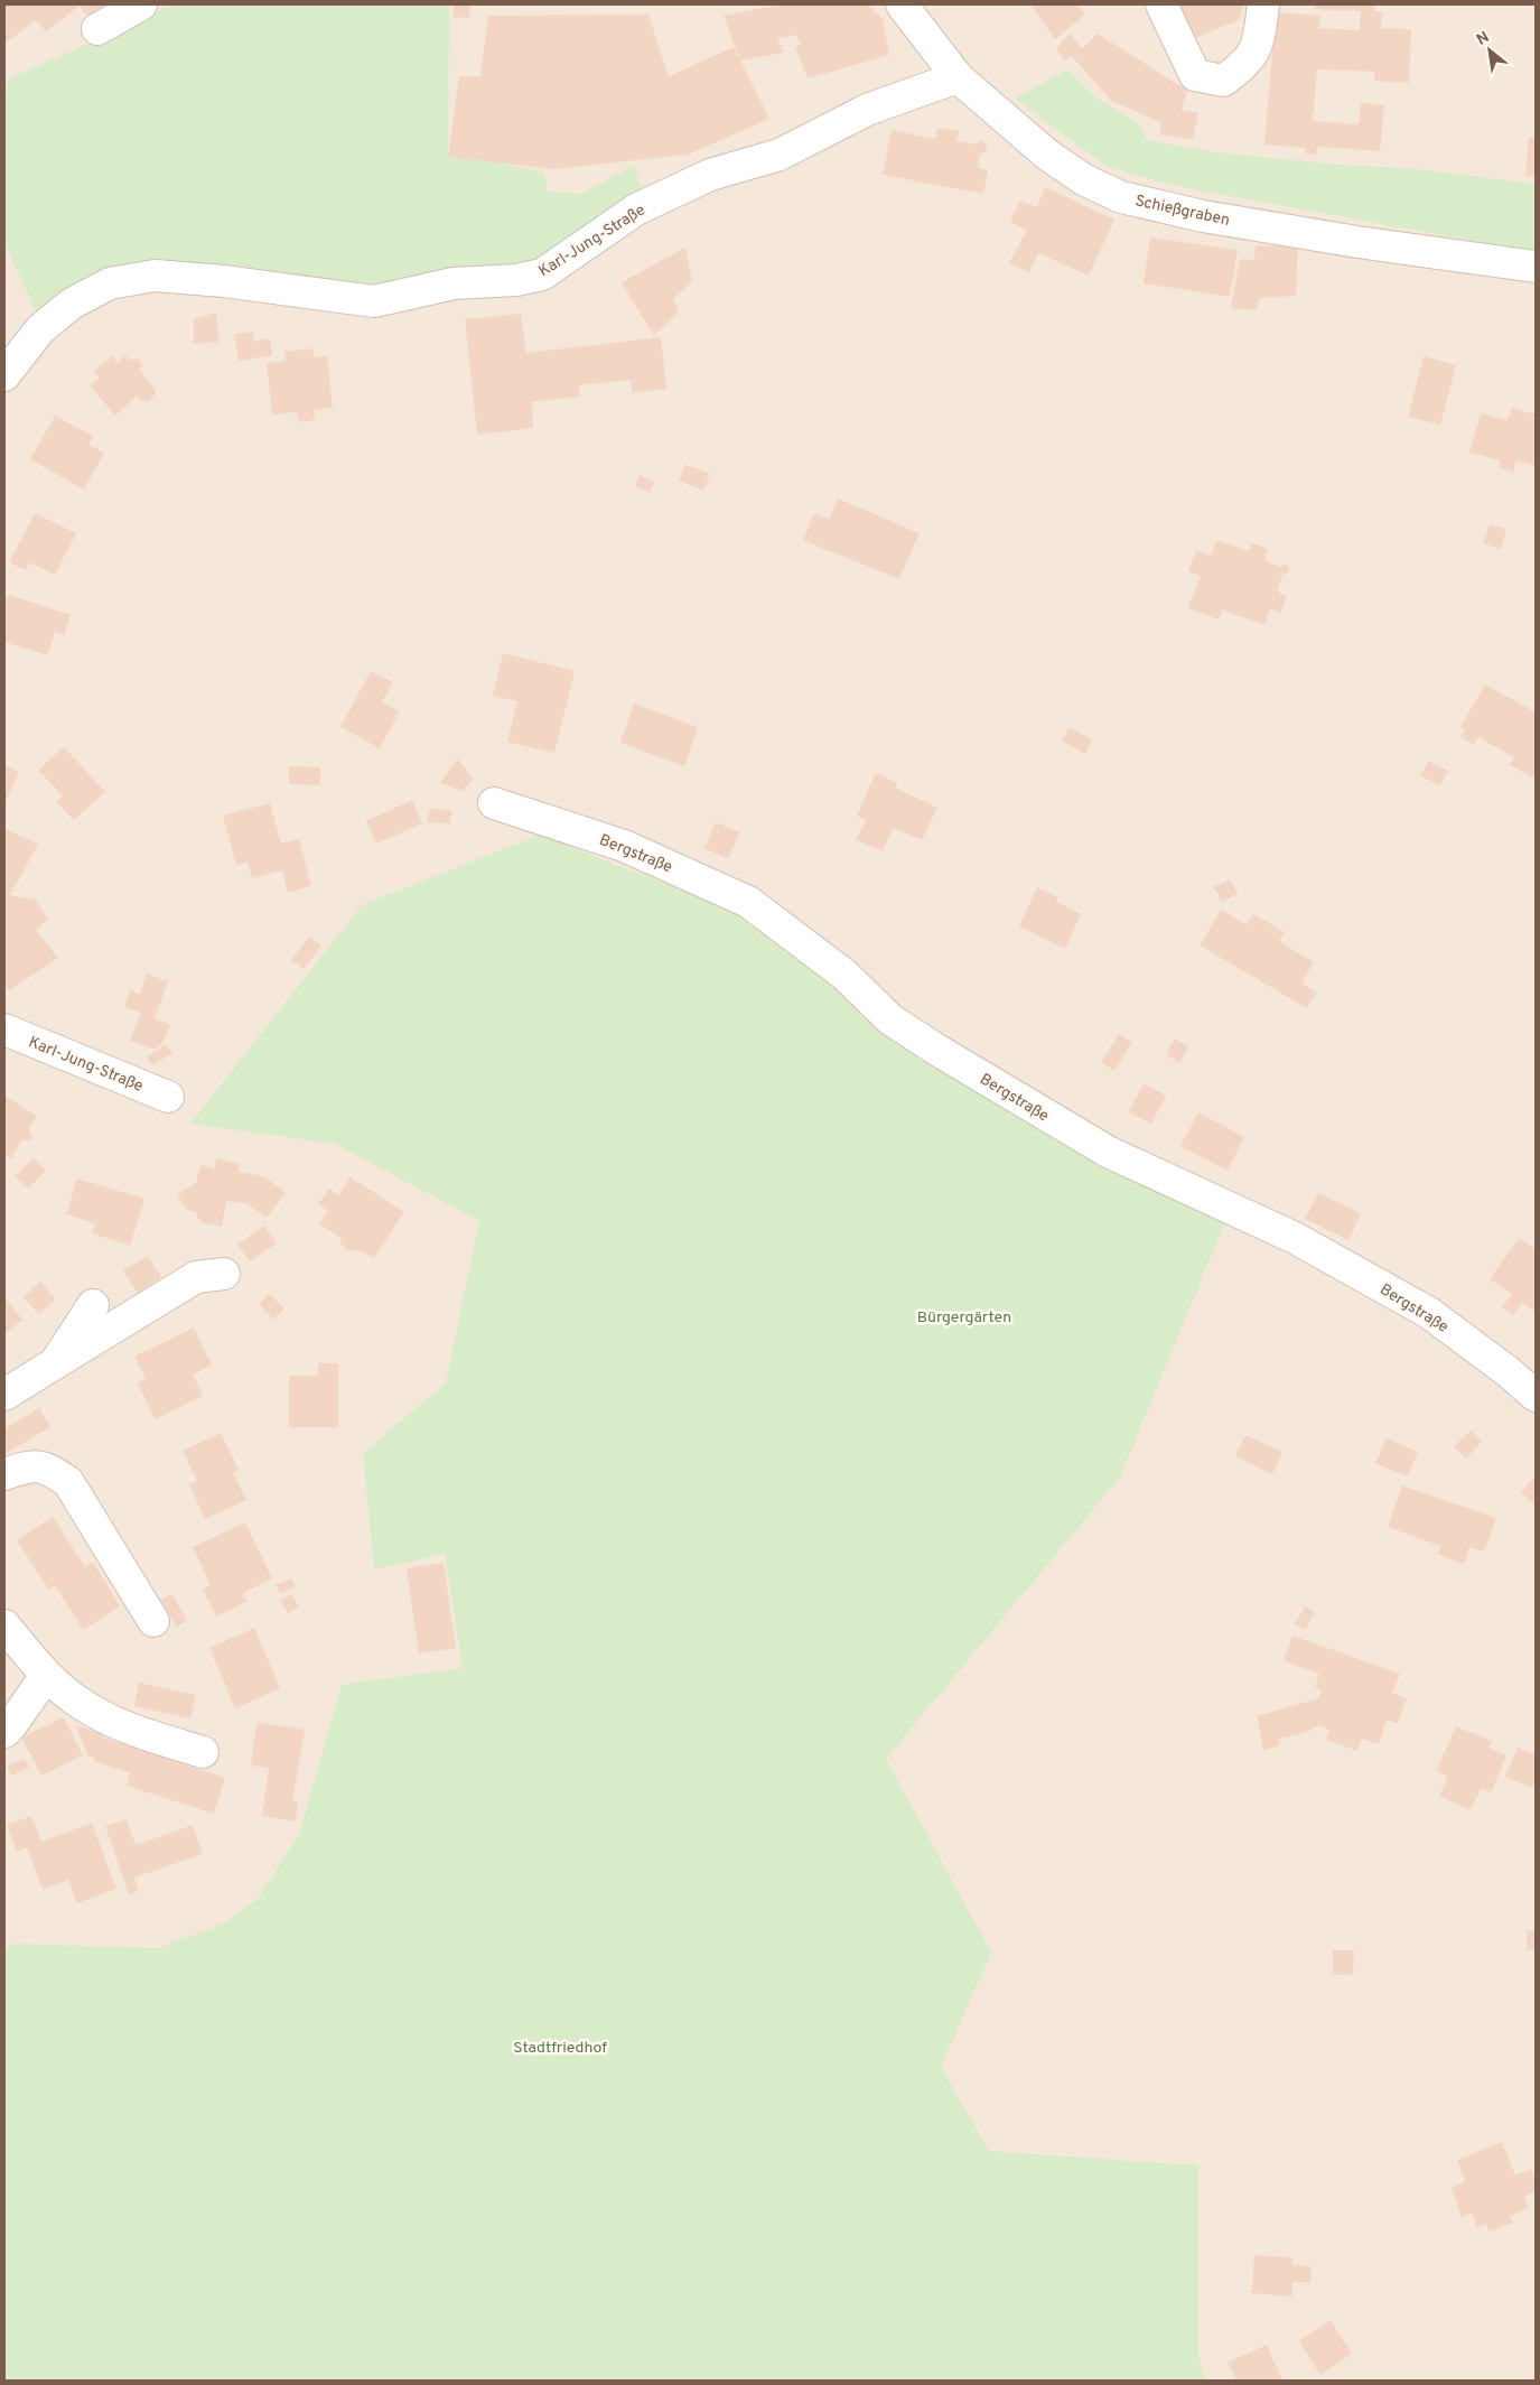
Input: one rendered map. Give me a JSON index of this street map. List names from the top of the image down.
{
  "streets": {
    "street": ["Schießgraben", "Karl-Jung-Straße", "Bergstraße"]
  },
  "crossings": [
    ["Schießgraben", "Karl-Jung-Straße"]
  ],
  "parks": ["Bürgergärten", "Stadtfriedhof"],
  "north": "top left"
}
